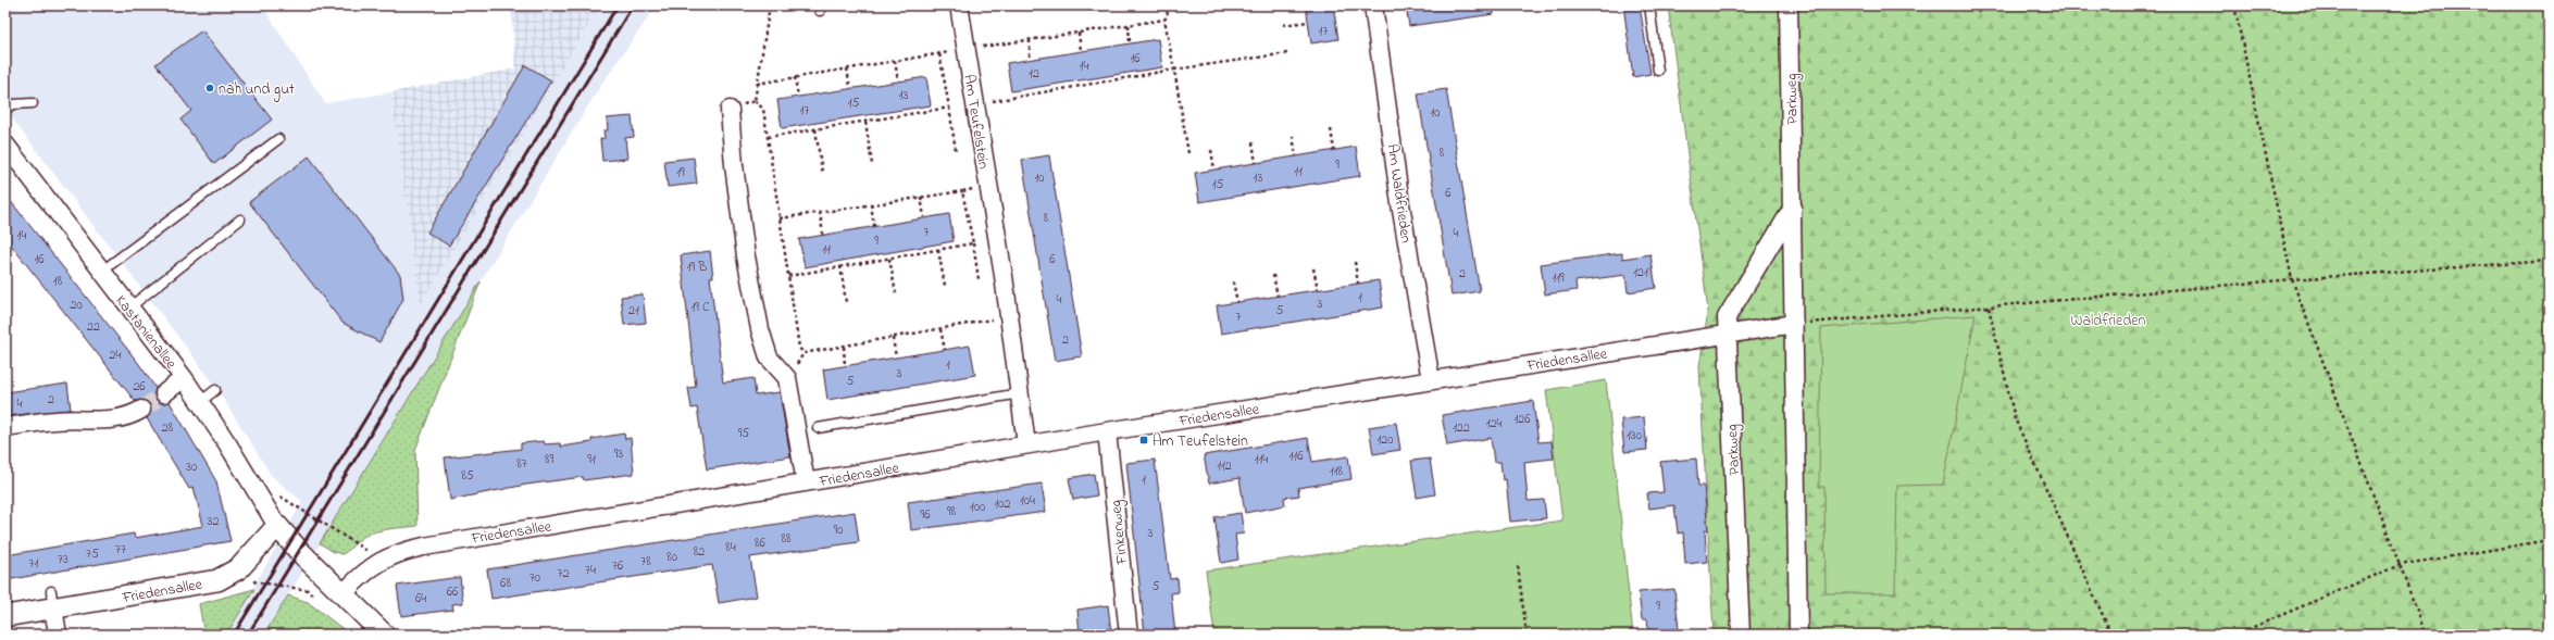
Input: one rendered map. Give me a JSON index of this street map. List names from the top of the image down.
{
  "streets": {
    "street": [
      "Parkweg",
      "Am Teufelstein",
      "Am Waldfrieden",
      "Kastanienallee",
      "Friedensallee",
      "Finkenweg"
    ]
  },
  "crossings": [
    ["Parkweg", "Friedensallee"],
    ["Am Teufelstein", "Friedensallee"],
    ["Am Waldfrieden", "Friedensallee"],
    ["Kastanienallee", "Friedensallee"],
    ["Friedensallee", "Finkenweg"]
  ],
  "parks": ["Waldfrieden"],
  "places": {
    "other": ["nah und gut"],
    "transit": ["Am Teufelstein"]
  },
  "house_numbers": [
    "17",
    "16",
    "14",
    "12",
    "13",
    "15",
    "17",
    "10",
    "8",
    "9",
    "11",
    "19",
    "10",
    "13",
    "15",
    "6",
    "8",
    "7",
    "4",
    "14",
    "9",
    "11",
    "16",
    "6",
    "19 B",
    "121",
    "2",
    "119",
    "18",
    "1",
    "4",
    "3",
    "20",
    "19 C",
    "21",
    "5",
    "7",
    "22",
    "2",
    "24",
    "1",
    "3",
    "5",
    "26",
    "2",
    "4",
    "126",
    "124",
    "28",
    "122",
    "95",
    "130",
    "120",
    "93",
    "116",
    "89",
    "91",
    "114",
    "87",
    "112",
    "30",
    "118",
    "85",
    "1",
    "104",
    "102",
    "100",
    "98",
    "96",
    "32",
    "90",
    "3",
    "88",
    "86",
    "84",
    "77",
    "82",
    "75",
    "80",
    "73",
    "78",
    "71",
    "76",
    "74",
    "72",
    "70",
    "68",
    "5",
    "66",
    "64",
    "9"
  ]
}
